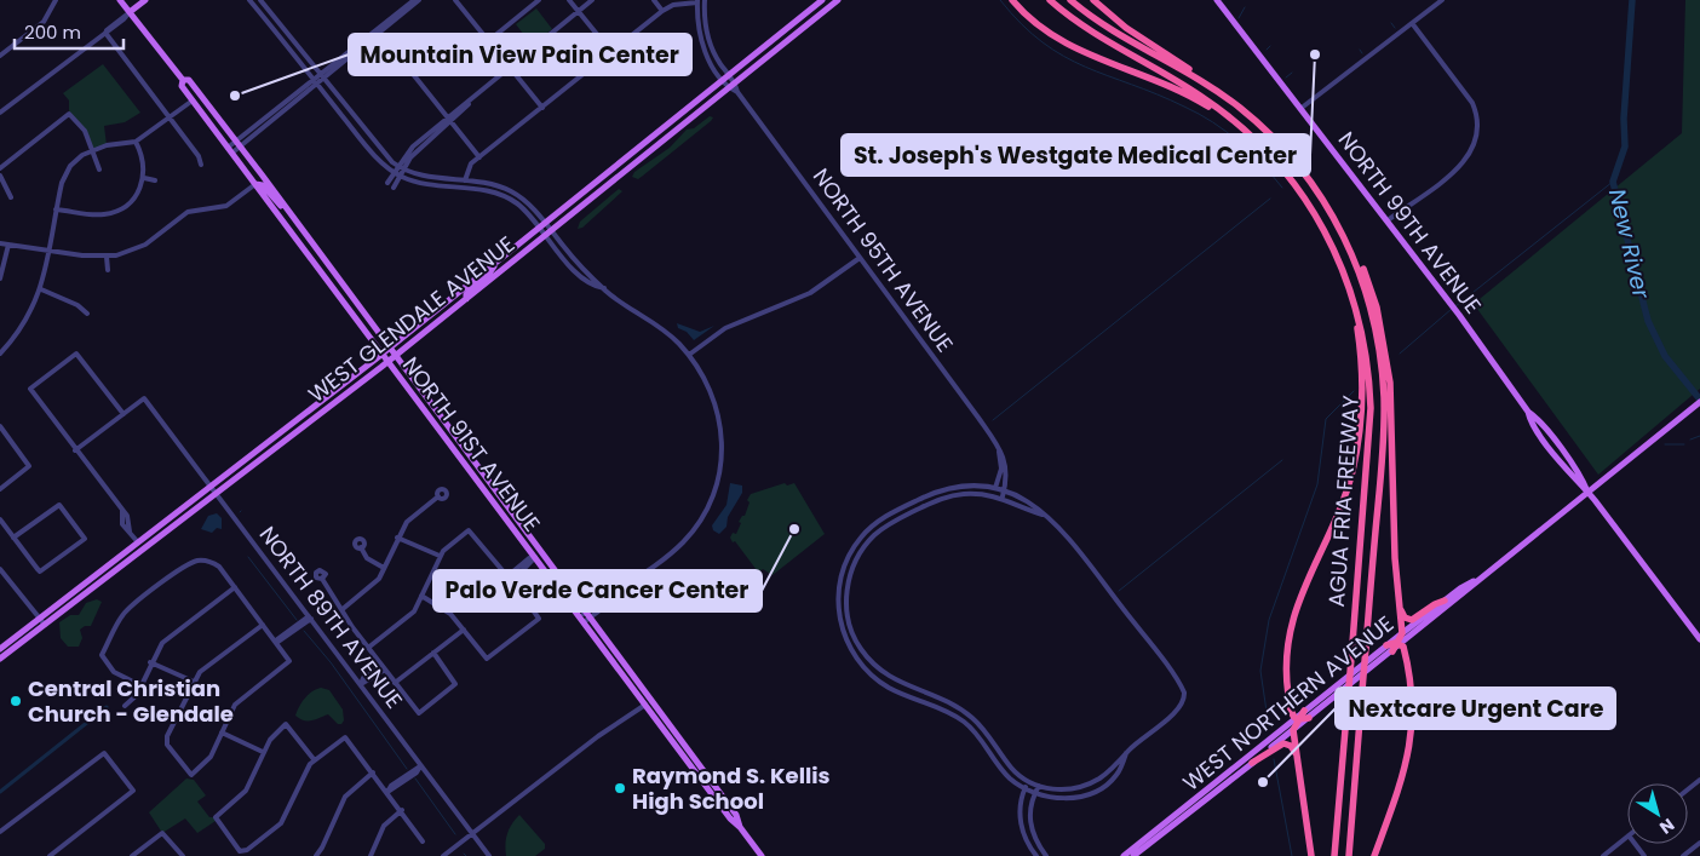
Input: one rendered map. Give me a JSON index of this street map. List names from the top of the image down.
{
  "streets": {
    "highway": ["AGUA FRIA FREEWAY"],
    "main road": [
      "NORTH 99TH AVENUE",
      "WEST GLENDALE AVENUE",
      "NORTH 91ST AVENUE",
      "WEST NORTHERN AVENUE"
    ],
    "street": ["NORTH 95TH AVENUE", "NORTH 89TH AVENUE"]
  },
  "crossings": [
    ["NORTH 99TH AVENUE", "WEST NORTHERN AVENUE"],
    ["NORTH 95TH AVENUE", "WEST GLENDALE AVENUE"],
    ["WEST GLENDALE AVENUE", "NORTH 91ST AVENUE"],
    ["WEST GLENDALE AVENUE", "NORTH 89TH AVENUE"]
  ],
  "water": ["New River"],
  "places": [
    "St. Joseph's Westgate Medical Center",
    "Mountain View Pain Center",
    "Palo Verde Cancer Center",
    "Central Christian Church - Glendale",
    "Nextcare Urgent Care",
    "Raymond S. Kellis High School"
  ],
  "scale_bar": "200 m",
  "north": "bottom right"
}
